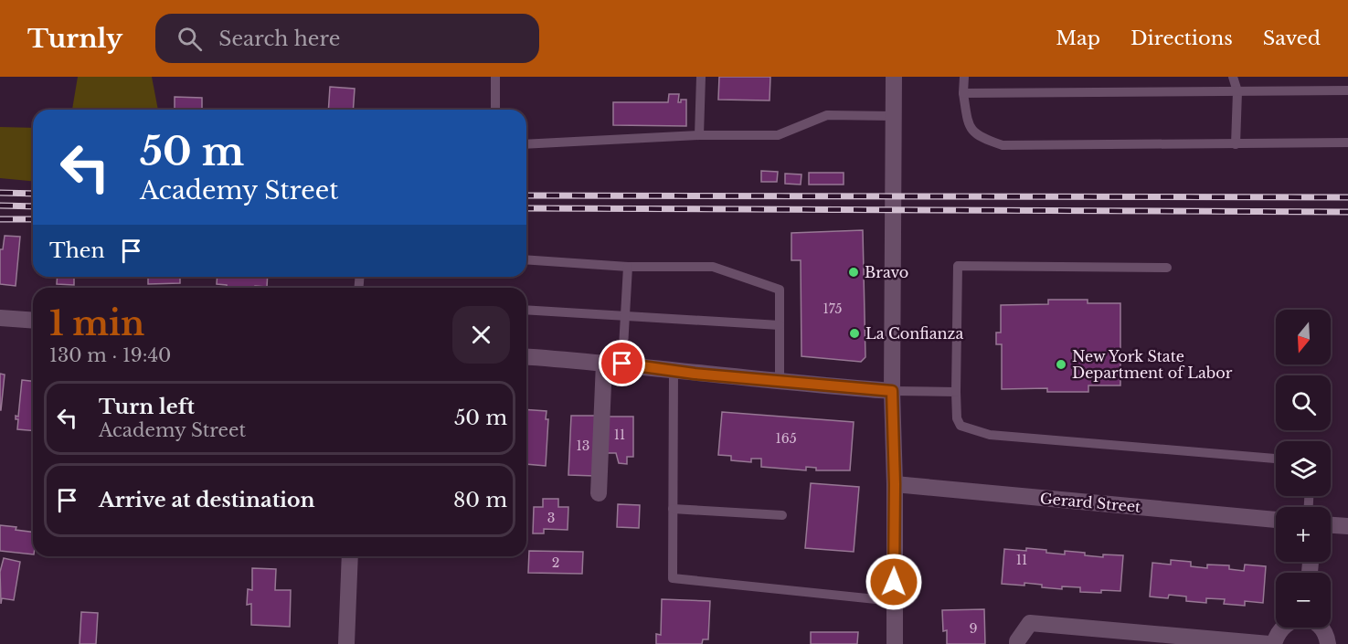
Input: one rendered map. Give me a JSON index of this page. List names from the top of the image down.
{
  "streets": {
    "street": ["Gerard Street"]
  },
  "places": ["Bravo", "La Confianza", "New York State Department of Labor"],
  "house_numbers": [
    "175",
    "11",
    "165",
    "13",
    "3",
    "11",
    "2",
    "9"
  ],
  "north": "bottom",
  "page": {
    "header": "Turnly",
    "search": "Search here",
    "nav": ["Map", "Directions", "Saved"],
    "turn": ["50 m", "Academy Street"],
    "then": "Then",
    "heading": ["1 min", "130 m · 19:40"],
    "map_buttons": ["+", "−"],
    "list": [
      {
        "name": "Turn left",
        "note": "Academy Street",
        "value": "50 m"
      },
      {
        "name": "Arrive at destination",
        "value": "80 m"
      }
    ]
  }
}
